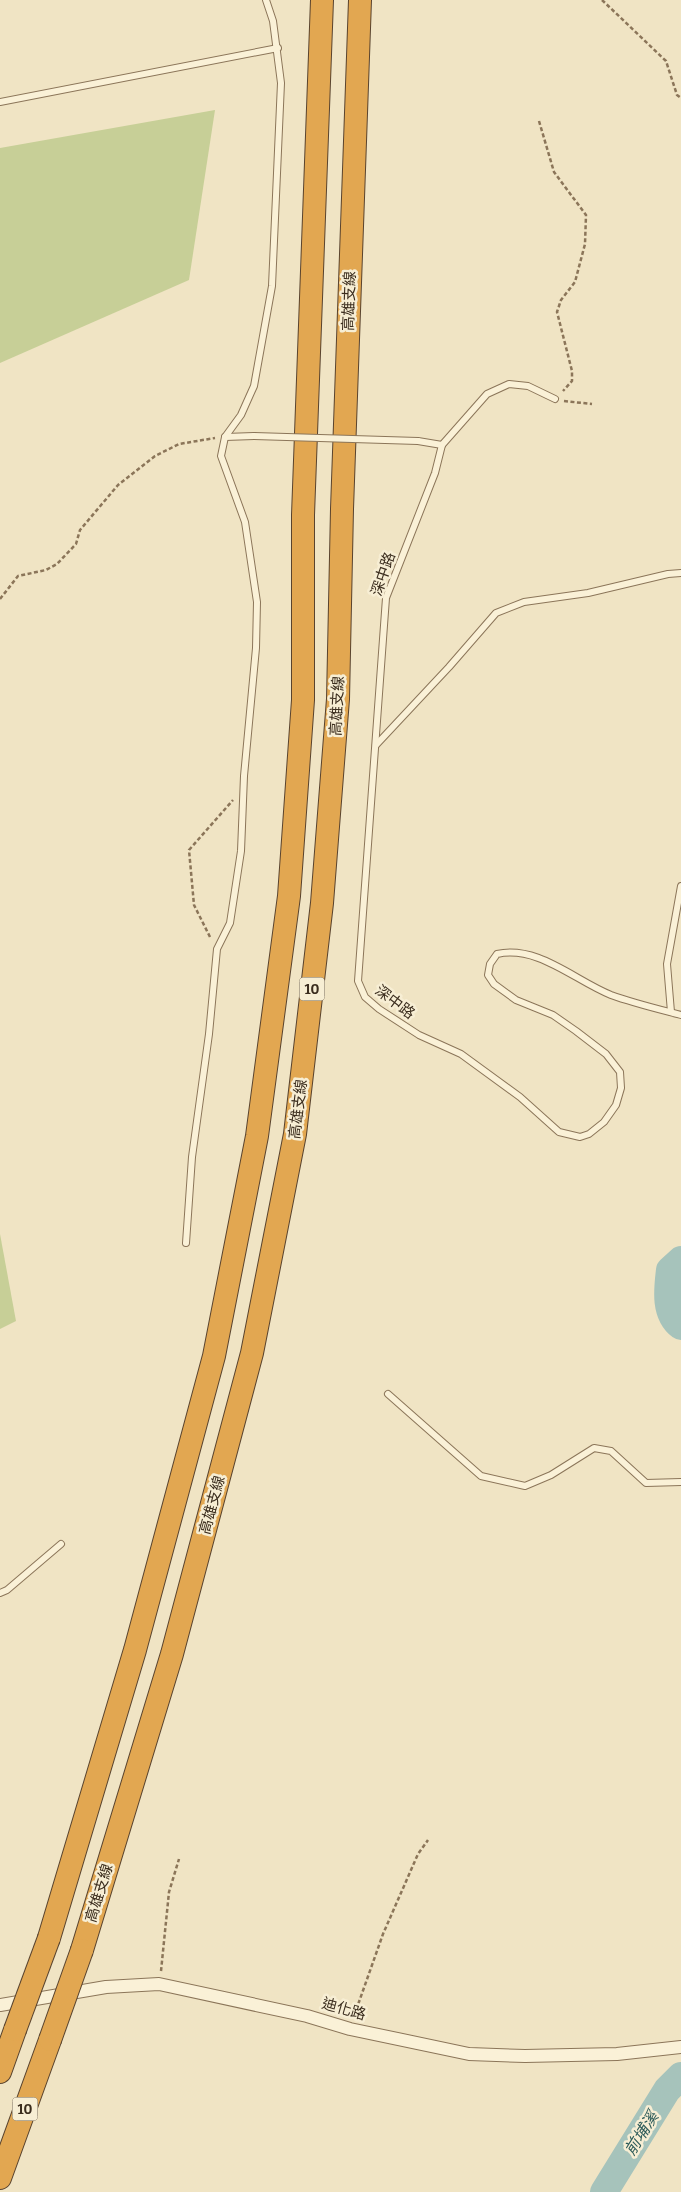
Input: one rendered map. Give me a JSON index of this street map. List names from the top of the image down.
{
  "streets": {
    "highway": ["高雄支線", "10"],
    "street": ["迪化路"],
    "lane": ["深中路"]
  },
  "water": ["前埔溪"]
}
